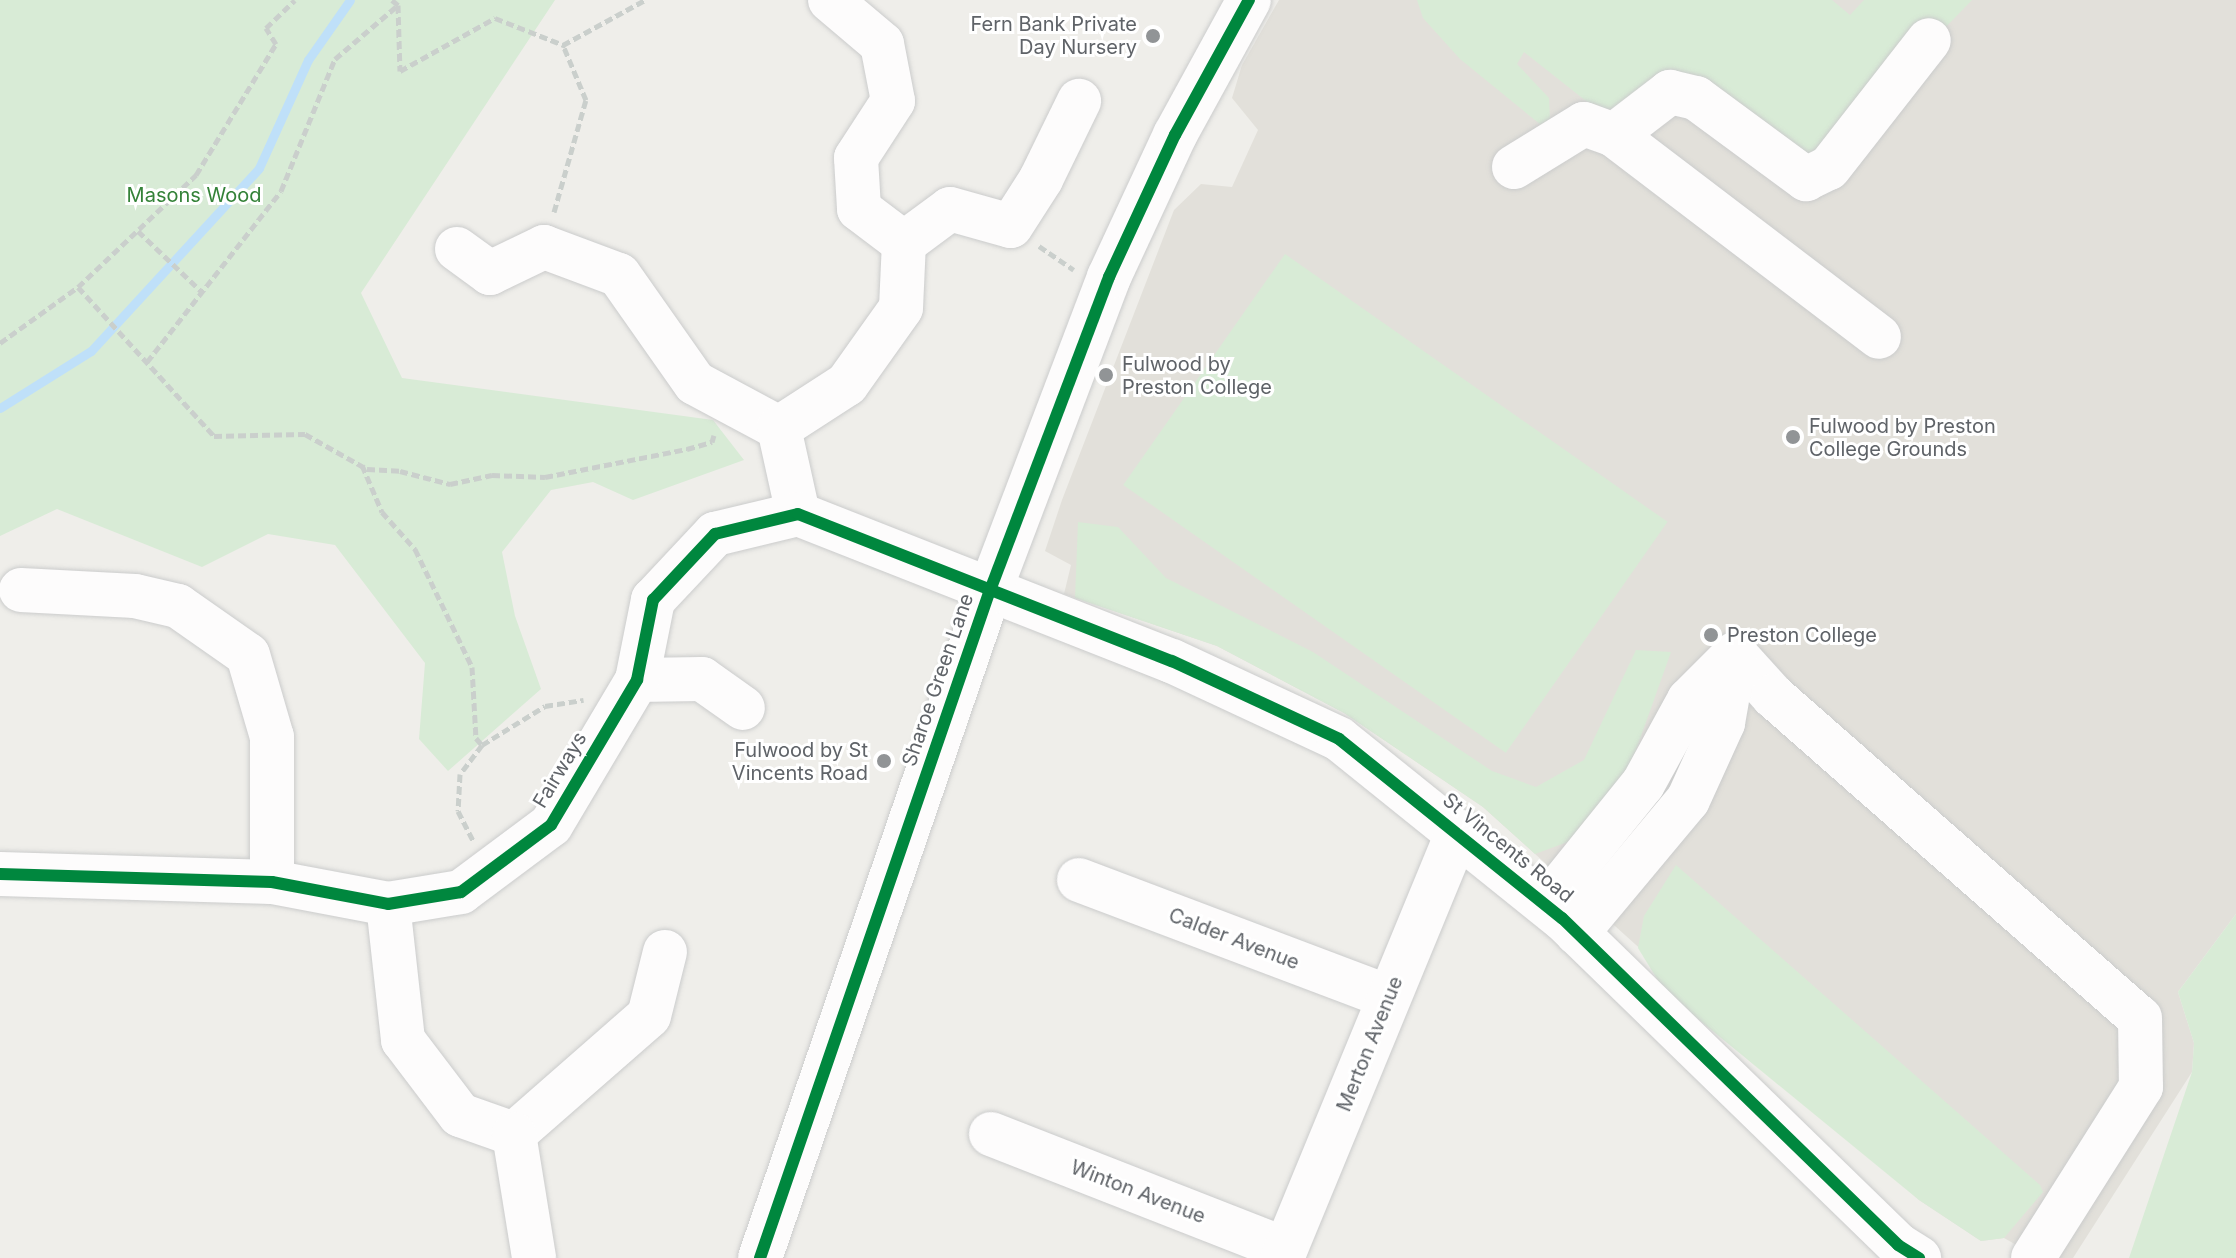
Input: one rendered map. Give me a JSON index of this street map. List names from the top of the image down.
{
  "streets": {
    "street": [
      "Sharoe Green Lane",
      "Fairways",
      "St Vincents Road",
      "Calder Avenue",
      "Merton Avenue",
      "Winton Avenue"
    ]
  },
  "crossings": [
    ["Sharoe Green Lane", "St Vincents Road"],
    ["St Vincents Road", "Merton Avenue"],
    ["Calder Avenue", "Merton Avenue"],
    ["Merton Avenue", "Winton Avenue"]
  ],
  "parks": ["Masons Wood"],
  "places": [
    "Fern Bank Private Day Nursery",
    "Fulwood by Preston College",
    "Fulwood by Preston College Grounds",
    "Preston College",
    "Fulwood by St Vincents Road"
  ]
}
